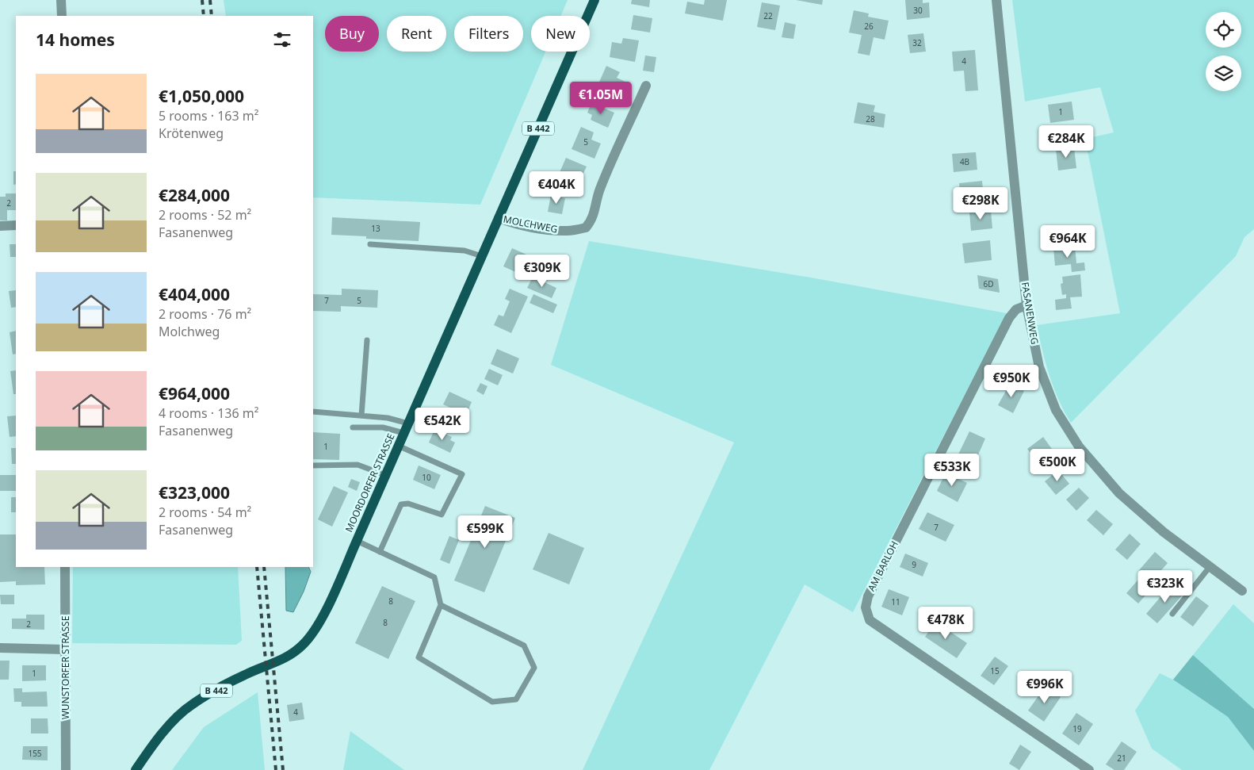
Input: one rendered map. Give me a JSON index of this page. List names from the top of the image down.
{
  "streets": {
    "main road": ["B 442", "MOORDORFER STRASSE"],
    "street": [
      "MOLCHWEG",
      "FASANENWEG",
      "AM BARLOH",
      "WUNSTORFER STRASSE"
    ]
  },
  "crossings": [
    ["MOLCHWEG", "MOORDORFER STRASSE"],
    ["FASANENWEG", "AM BARLOH"]
  ],
  "house_numbers": [
    "30",
    "22",
    "26",
    "32",
    "4",
    "1",
    "28",
    "5",
    "4B",
    "2",
    "13",
    "6D",
    "7",
    "5",
    "1",
    "10",
    "7",
    "9",
    "8",
    "11",
    "8",
    "2",
    "15",
    "1",
    "4",
    "19",
    "155",
    "21"
  ],
  "page": {
    "chip": [
      "Buy",
      "Rent",
      "Filters",
      "New"
    ],
    "heading": "14 homes",
    "list": [
      {
        "name": "€1,050,000",
        "note": "5 rooms · 163 m² · Krötenweg"
      },
      {
        "name": "€284,000",
        "note": "2 rooms · 52 m² · Fasanenweg"
      },
      {
        "name": "€404,000",
        "note": "2 rooms · 76 m² · Molchweg"
      },
      {
        "name": "€964,000",
        "note": "4 rooms · 136 m² · Fasanenweg"
      },
      {
        "name": "€323,000",
        "note": "2 rooms · 54 m² · Fasanenweg"
      }
    ],
    "price": [
      "€1.05M",
      "€284K",
      "€404K",
      "€298K",
      "€964K",
      "€309K",
      "€950K",
      "€542K",
      "€500K",
      "€533K",
      "€599K",
      "€323K",
      "€478K",
      "€996K"
    ]
  }
}
